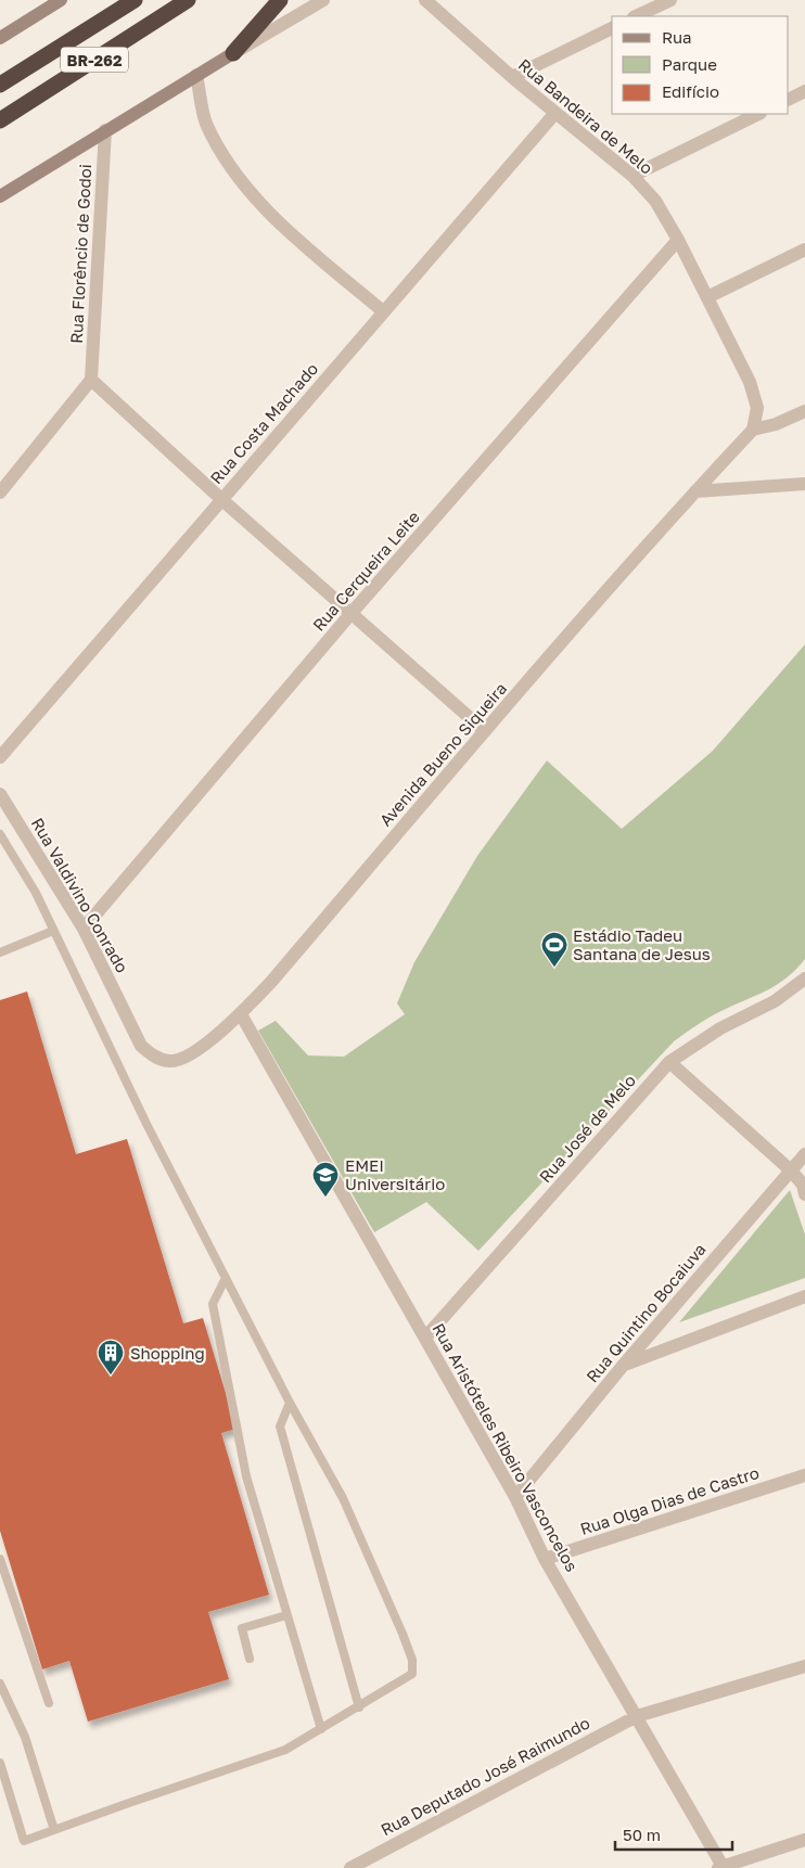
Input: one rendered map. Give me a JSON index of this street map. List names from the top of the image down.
{
  "streets": {
    "highway": ["BR-262"],
    "street": [
      "Rua Bandeira de Melo",
      "Rua Florêncio de Godoi",
      "Rua Costa Machado",
      "Rua Cerqueira Leite",
      "Avenida Bueno Siqueira",
      "Rua Valdivino Conrado",
      "Rua José de Melo",
      "Rua Quintino Bocaiuva",
      "Rua Aristóteles Ribeiro Vasconcelos",
      "Rua Olga Dias de Castro",
      "Rua Deputado José Raimundo"
    ]
  },
  "crossings": [
    ["Rua Bandeira de Melo", "Rua Costa Machado"],
    ["Rua Bandeira de Melo", "Rua Cerqueira Leite"],
    ["Rua Bandeira de Melo", "Avenida Bueno Siqueira"],
    ["Rua Cerqueira Leite", "Rua Valdivino Conrado"],
    ["Avenida Bueno Siqueira", "Rua Valdivino Conrado"],
    ["Avenida Bueno Siqueira", "Rua Aristóteles Ribeiro Vasconcelos"],
    ["Rua José de Melo", "Rua Aristóteles Ribeiro Vasconcelos"],
    ["Rua Quintino Bocaiuva", "Rua Aristóteles Ribeiro Vasconcelos"],
    ["Rua Aristóteles Ribeiro Vasconcelos", "Rua Olga Dias de Castro"],
    ["Rua Aristóteles Ribeiro Vasconcelos", "Rua Deputado José Raimundo"]
  ],
  "places": {
    "sports": ["Estádio Tadeu Santana de Jesus"],
    "school or university": ["EMEI Universitário"],
    "building": ["Shopping"]
  },
  "legend": ["Rua", "Parque", "Edifício"],
  "scale_bar": "50 m"
}
